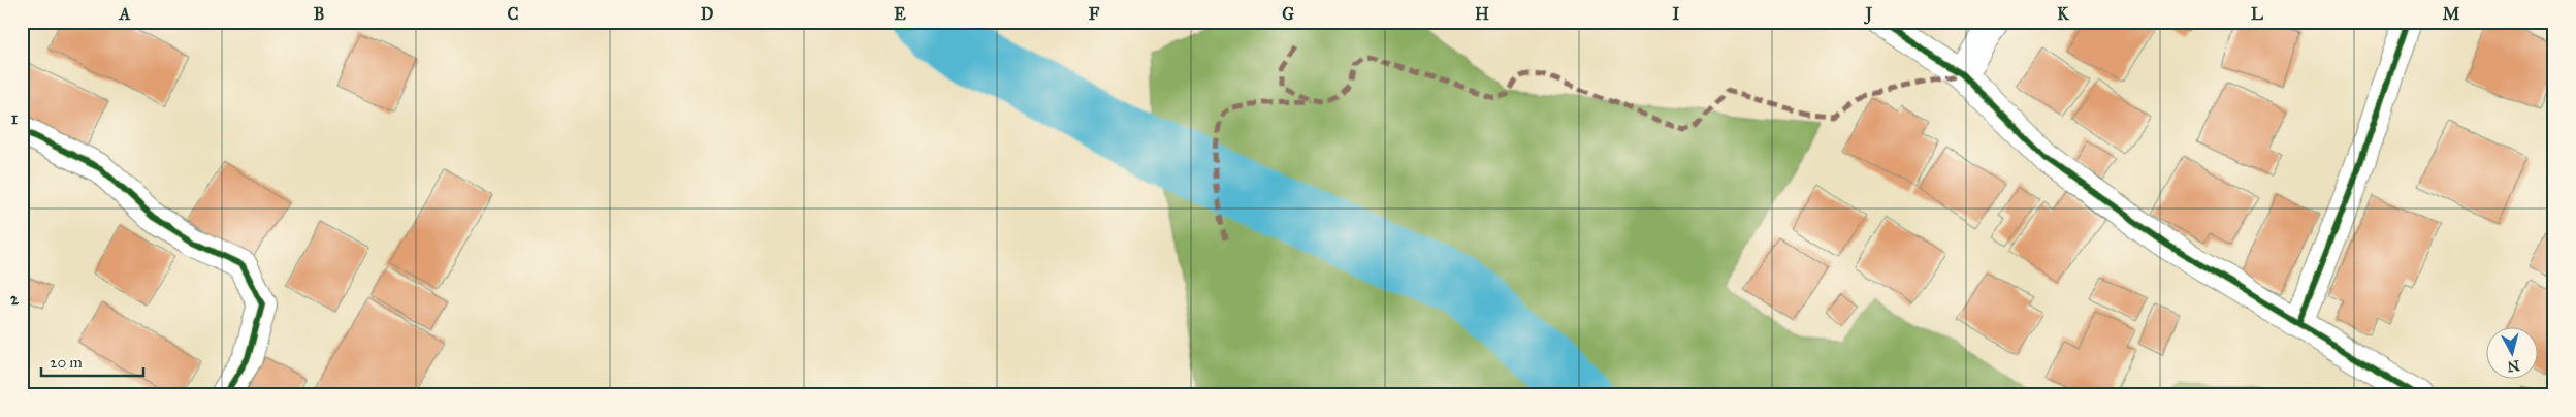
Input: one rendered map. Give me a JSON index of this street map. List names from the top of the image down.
{
  "scale_bar": "20 m",
  "north": "bottom",
  "grid": {
    "columns": [
      "A",
      "B",
      "C",
      "D",
      "E",
      "F",
      "G",
      "H",
      "I",
      "J",
      "K",
      "L",
      "M"
    ],
    "rows": ["1", "2"]
  }
}
